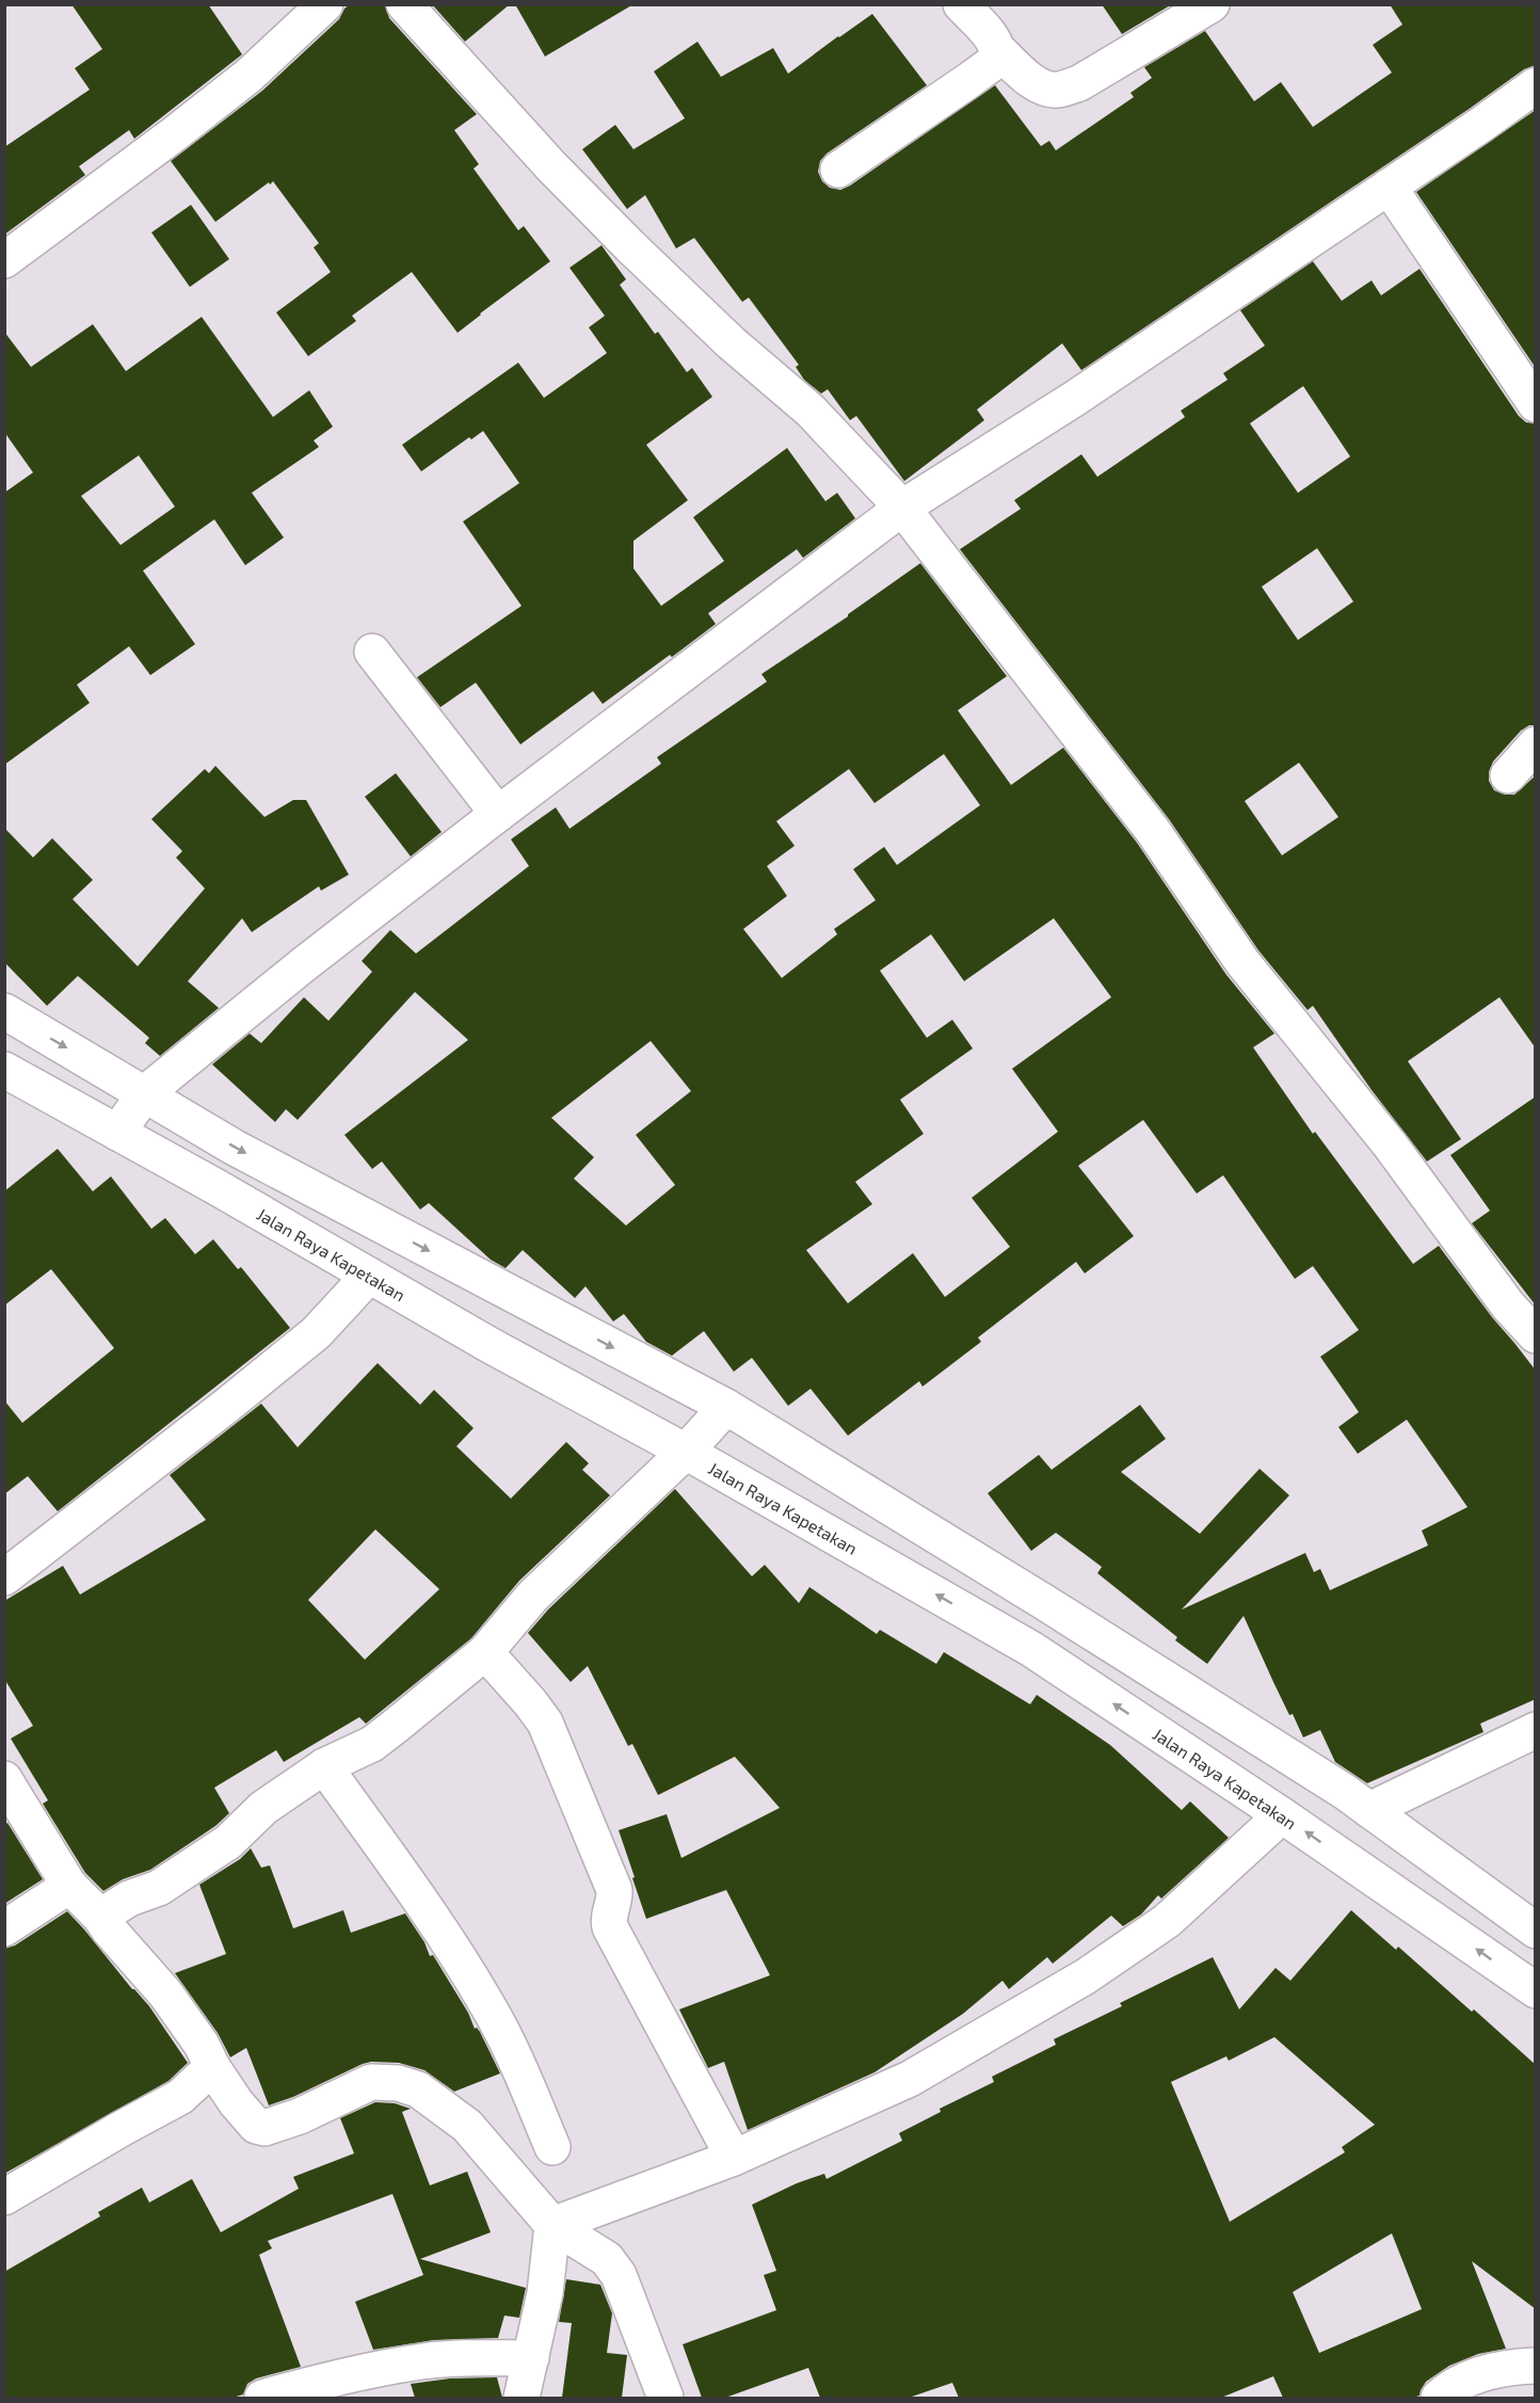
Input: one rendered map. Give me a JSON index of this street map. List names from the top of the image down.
{
  "streets": {
    "main road": ["Jalan Raya Kapetakan"]
  }
}
